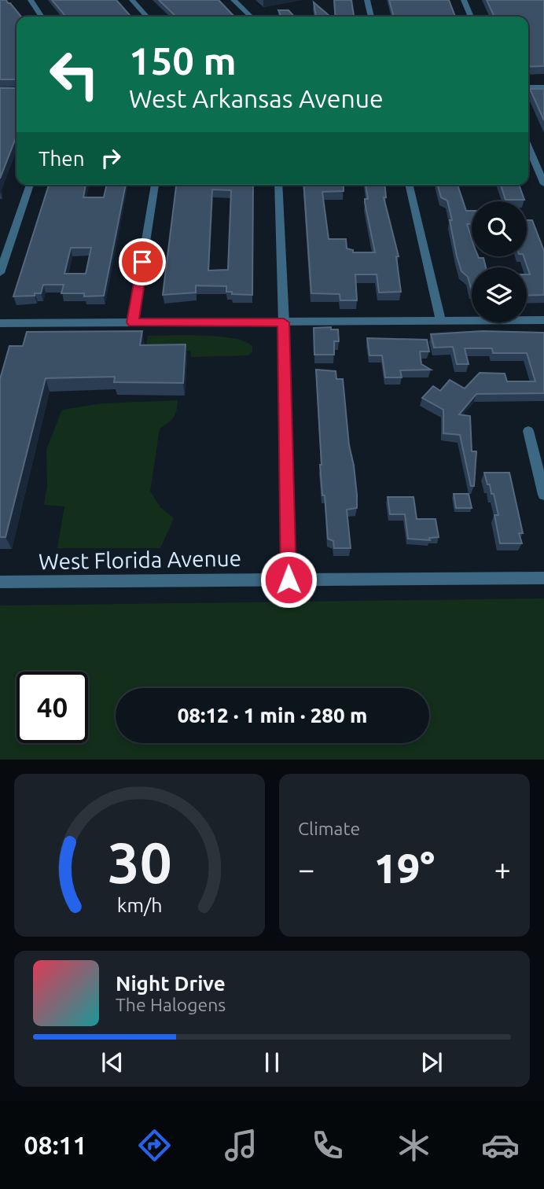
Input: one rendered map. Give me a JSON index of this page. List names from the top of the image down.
{
  "streets": {
    "street": ["West Florida Avenue"]
  },
  "page": {
    "turn": ["150 m", "West Arkansas Avenue"],
    "then": "Then",
    "limit": "40",
    "trip": "08:12 · 1 min · 280 m",
    "tile": "Climate",
    "heat": ["−", "19°", "+"],
    "song": ["Night Drive", "The Halogens"],
    "tabs": "08:11",
    "gauge": ["30", "km/h"]
  }
}
